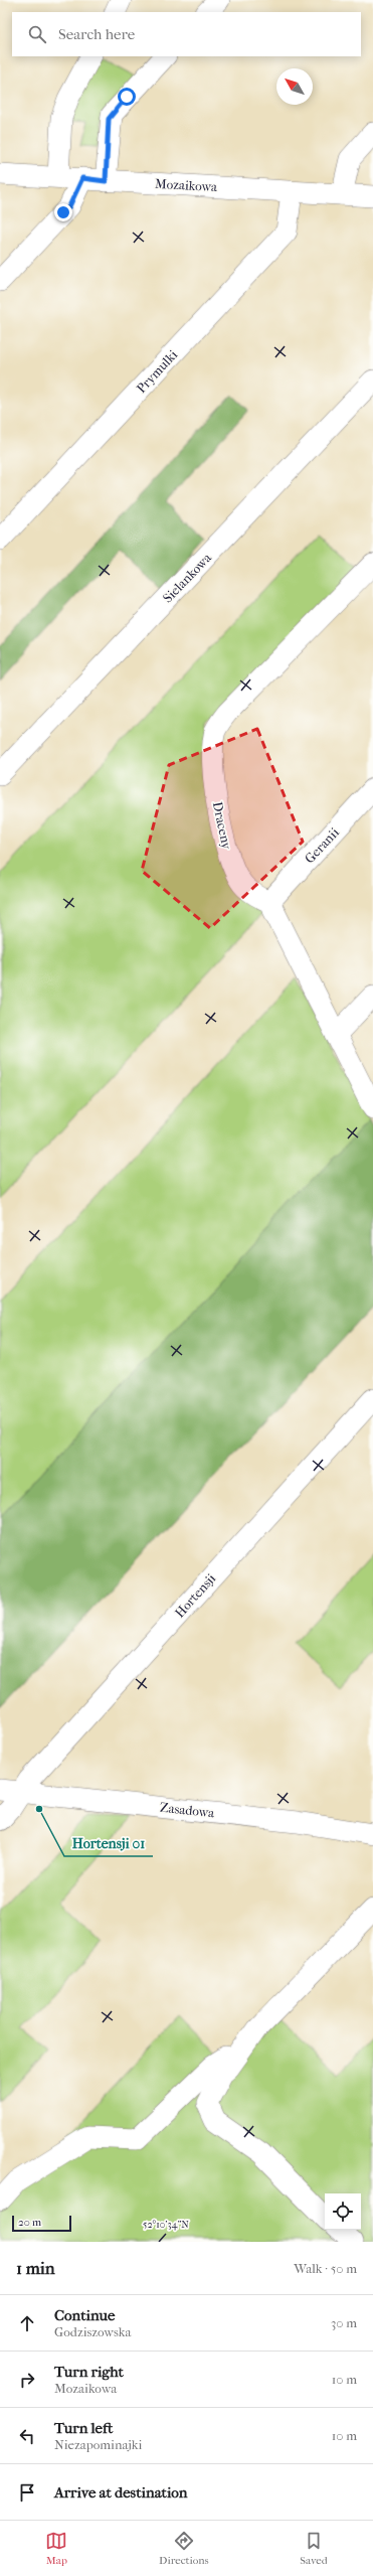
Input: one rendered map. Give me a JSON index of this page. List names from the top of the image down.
{
  "streets": {
    "street": [
      "Mozaikowa",
      "Prymulki",
      "Sielankowa",
      "Draceny",
      "Geranii",
      "Hortensji",
      "Zasadowa"
    ]
  },
  "crossings": [
    ["Mozaikowa", "Prymulki"],
    ["Draceny", "Geranii"],
    ["Hortensji", "Zasadowa"]
  ],
  "places": ["Hortensji 01"],
  "scale_bar": "20 m",
  "north": "top left",
  "page": {
    "search": "Search here",
    "scale": "20 m",
    "heading": ["1 min", "Walk · 50 m"],
    "list": [
      ["Continue", "Godziszowska", "30 m"],
      ["Turn right", "Mozaikowa", "10 m"],
      ["Turn left", "Niezapominajki", "10 m"],
      "Arrive at destination"
    ],
    "nav": ["Map", "Directions", "Saved"]
  },
  "coordinates": ["52°10'34\"N"]
}
